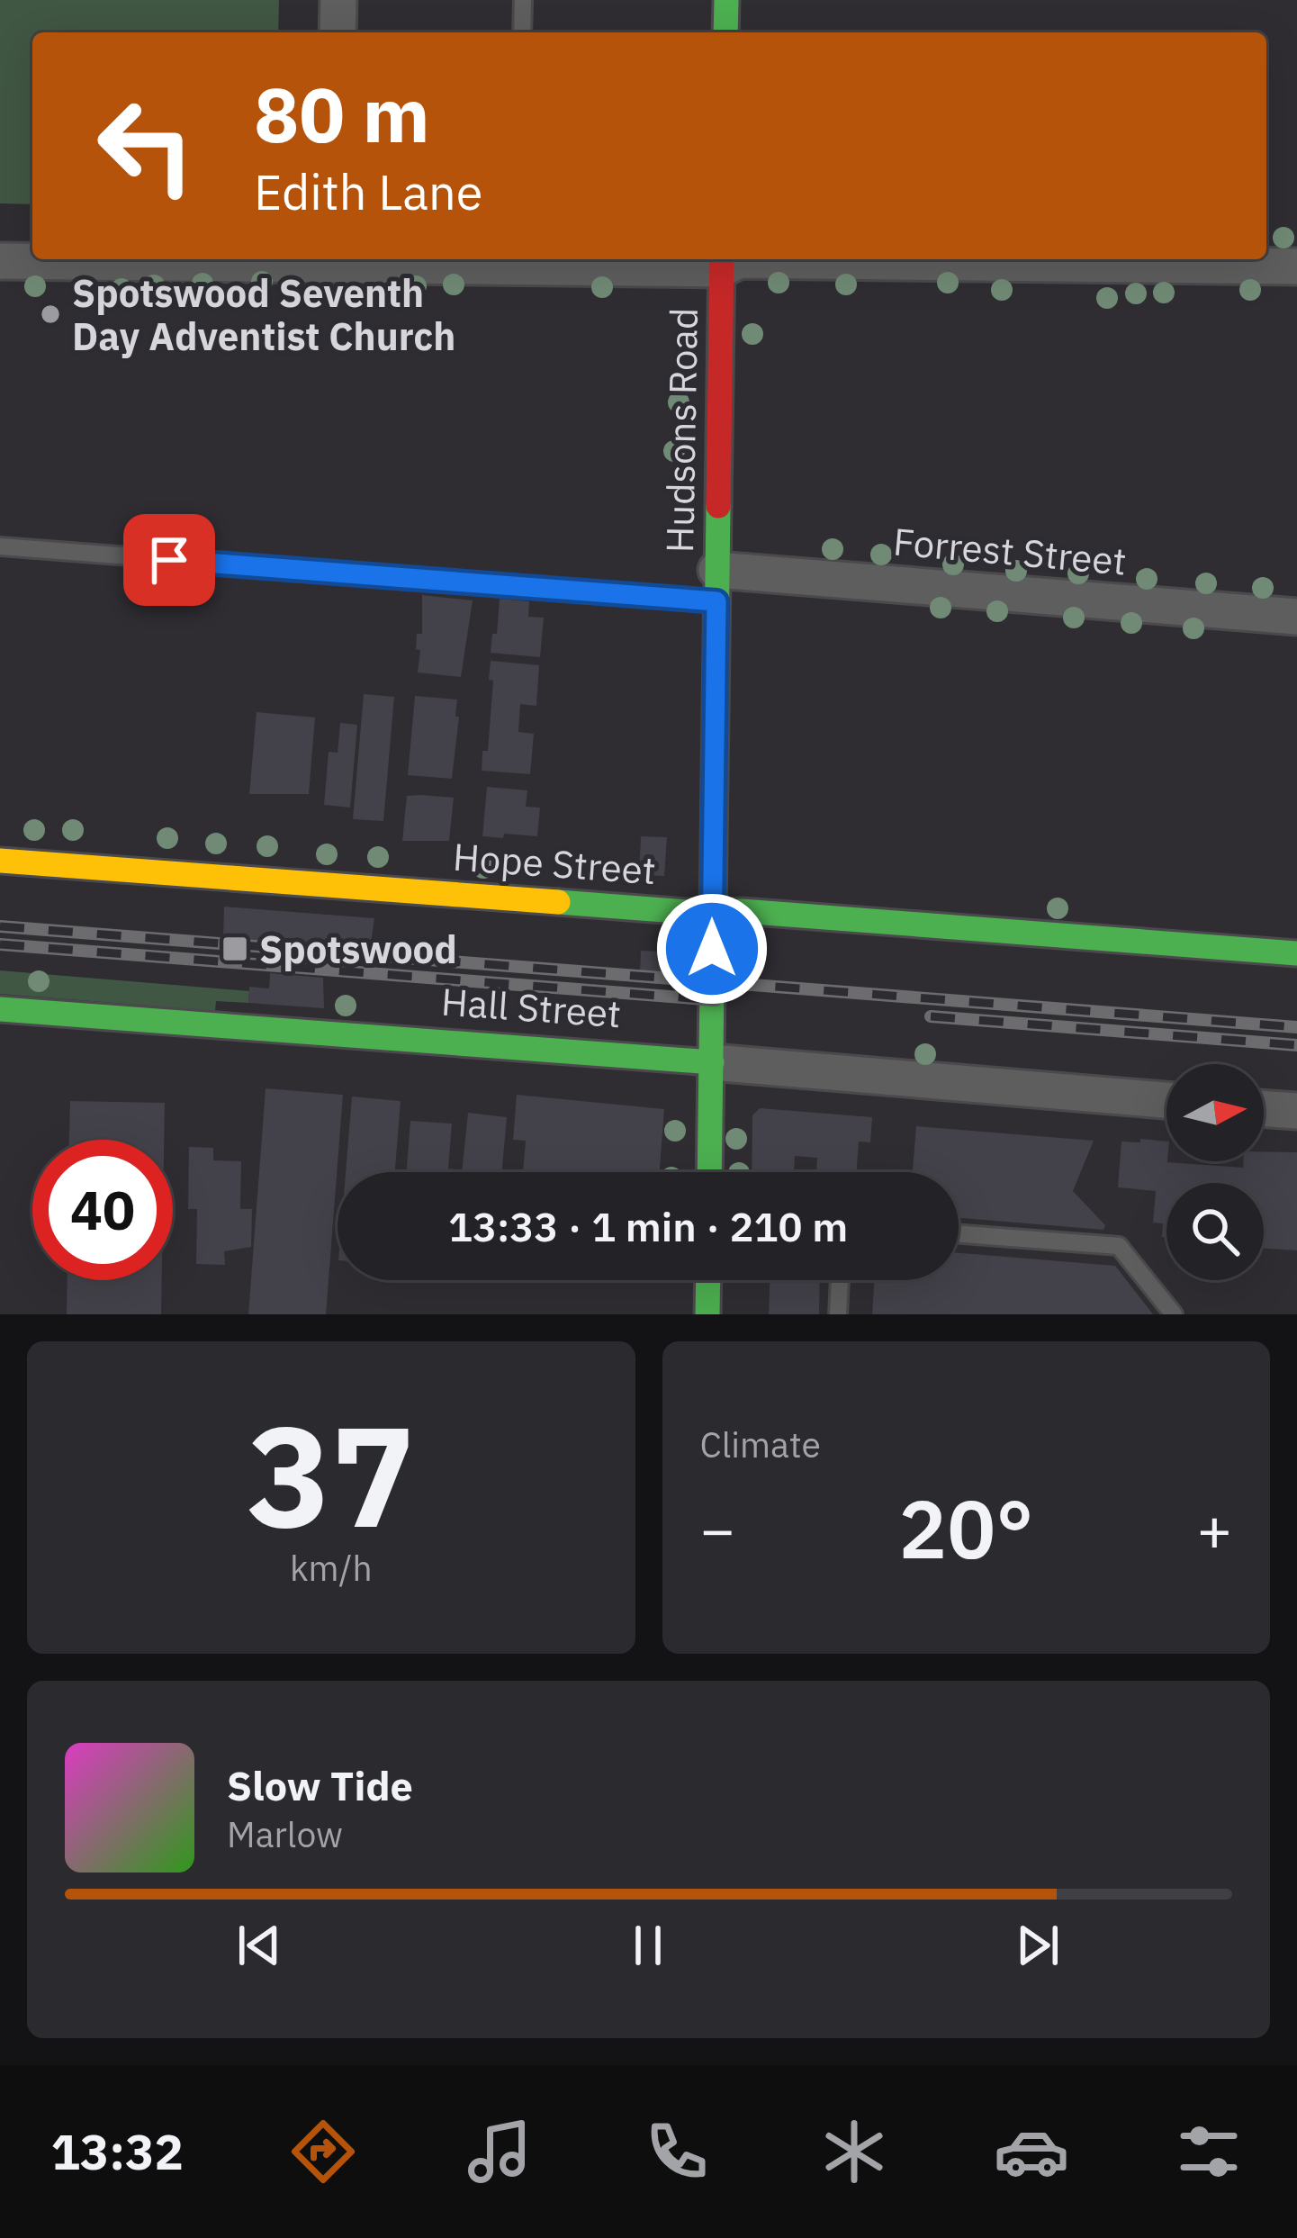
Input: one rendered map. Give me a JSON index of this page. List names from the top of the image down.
{
  "streets": {
    "street": [
      "Hudsons Road",
      "Forrest Street",
      "Hope Street",
      "Hall Street"
    ]
  },
  "crossings": [
    ["Hudsons Road", "Forrest Street"],
    ["Hudsons Road", "Hope Street"],
    ["Hudsons Road", "Hall Street"]
  ],
  "places": {
    "other": ["Spotswood Seventh Day Adventist Church"],
    "transit": ["Spotswood"]
  },
  "north": "right",
  "page": {
    "turn": ["80 m", "Edith Lane"],
    "limit": "40",
    "trip": "13:33 · 1 min · 210 m",
    "tile": [
      ["37", "km/h"],
      "Climate"
    ],
    "heat": ["−", "20°", "+"],
    "song": ["Slow Tide", "Marlow"],
    "tabs": "13:32"
  }
}
